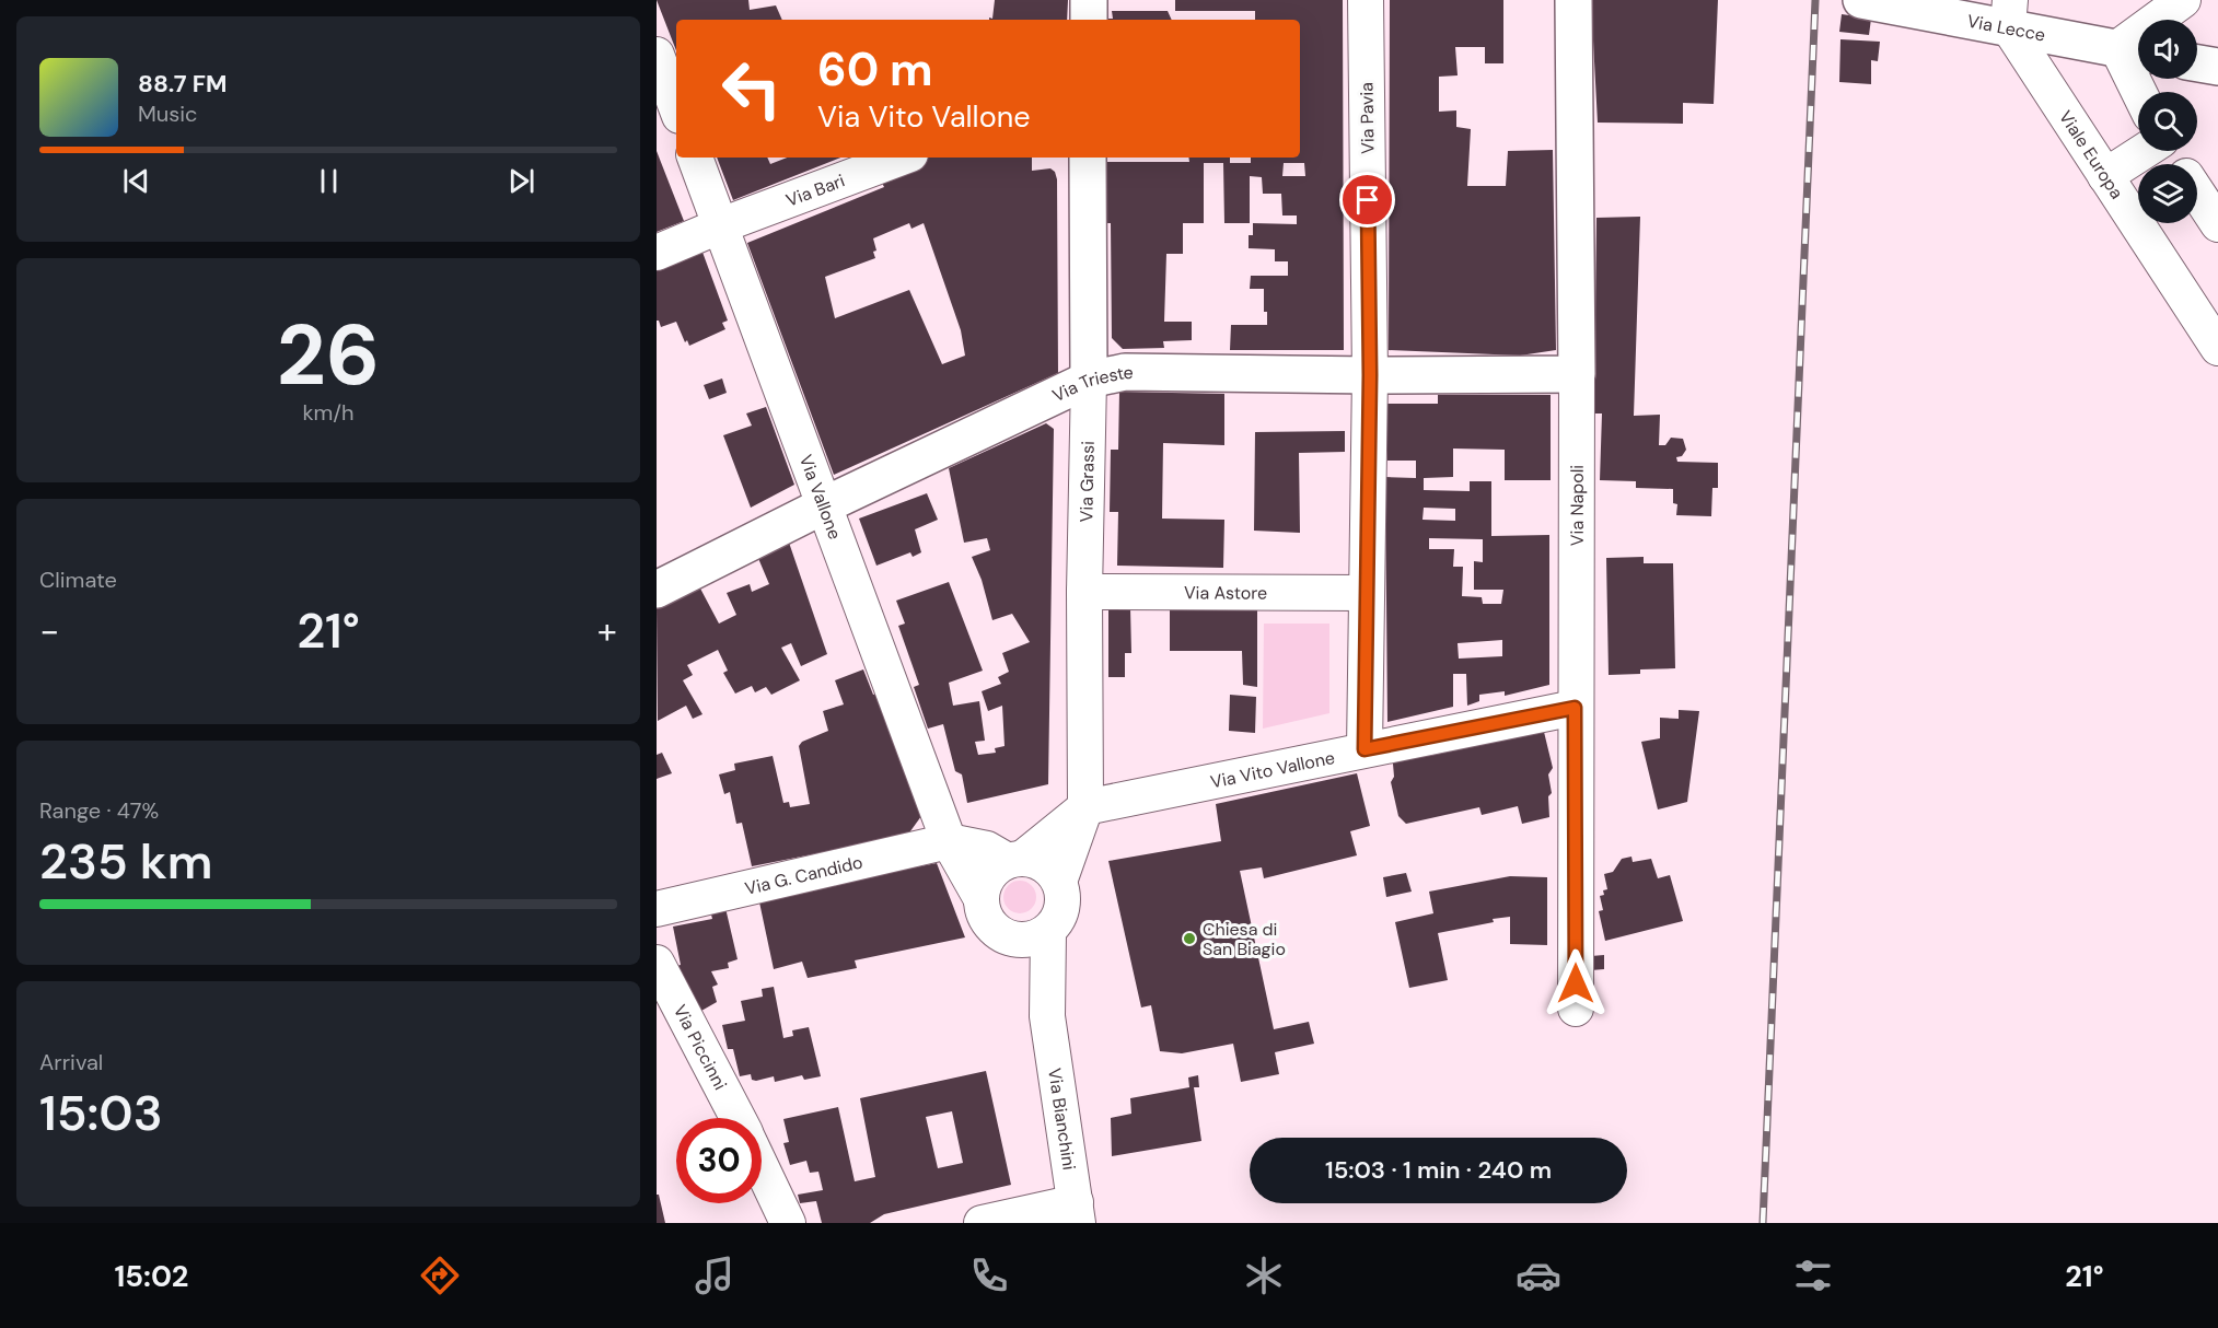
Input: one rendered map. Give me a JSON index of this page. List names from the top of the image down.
{
  "streets": {
    "street": [
      "Via Lecce",
      "Via Pavia",
      "Viale Europa",
      "Via Bari",
      "Via Trieste",
      "Via Grassi",
      "Via Vallone",
      "Via Napoli",
      "Via Astore",
      "Via Vito Vallone",
      "Via G. Candido",
      "Via Piccinni",
      "Via Bianchini"
    ]
  },
  "crossings": [
    ["Via Lecce", "Viale Europa"],
    ["Via Pavia", "Via Trieste"],
    ["Via Pavia", "Via Astore"],
    ["Via Pavia", "Via Vito Vallone"],
    ["Via Bari", "Via Vallone"],
    ["Via Trieste", "Via Grassi"],
    ["Via Trieste", "Via Vallone"],
    ["Via Trieste", "Via Napoli"],
    ["Via Grassi", "Via Vallone"],
    ["Via Grassi", "Via Astore"],
    ["Via Grassi", "Via Vito Vallone"],
    ["Via Vallone", "Via G. Candido"],
    ["Via Napoli", "Via Vito Vallone"]
  ],
  "places": ["Chiesa di San Biagio"],
  "page": {
    "turn": ["60 m", "Via Vito Vallone"],
    "song": ["88.7 FM", "Music"],
    "tile": [
      ["26", "km/h"],
      "Climate",
      ["Range · 47%", "235 km"],
      ["Arrival", "15:03"]
    ],
    "heat": ["−", "21°", "+"],
    "limit": "30",
    "trip": "15:03 · 1 min · 240 m",
    "tabs": ["15:02", "21°"]
  }
}
